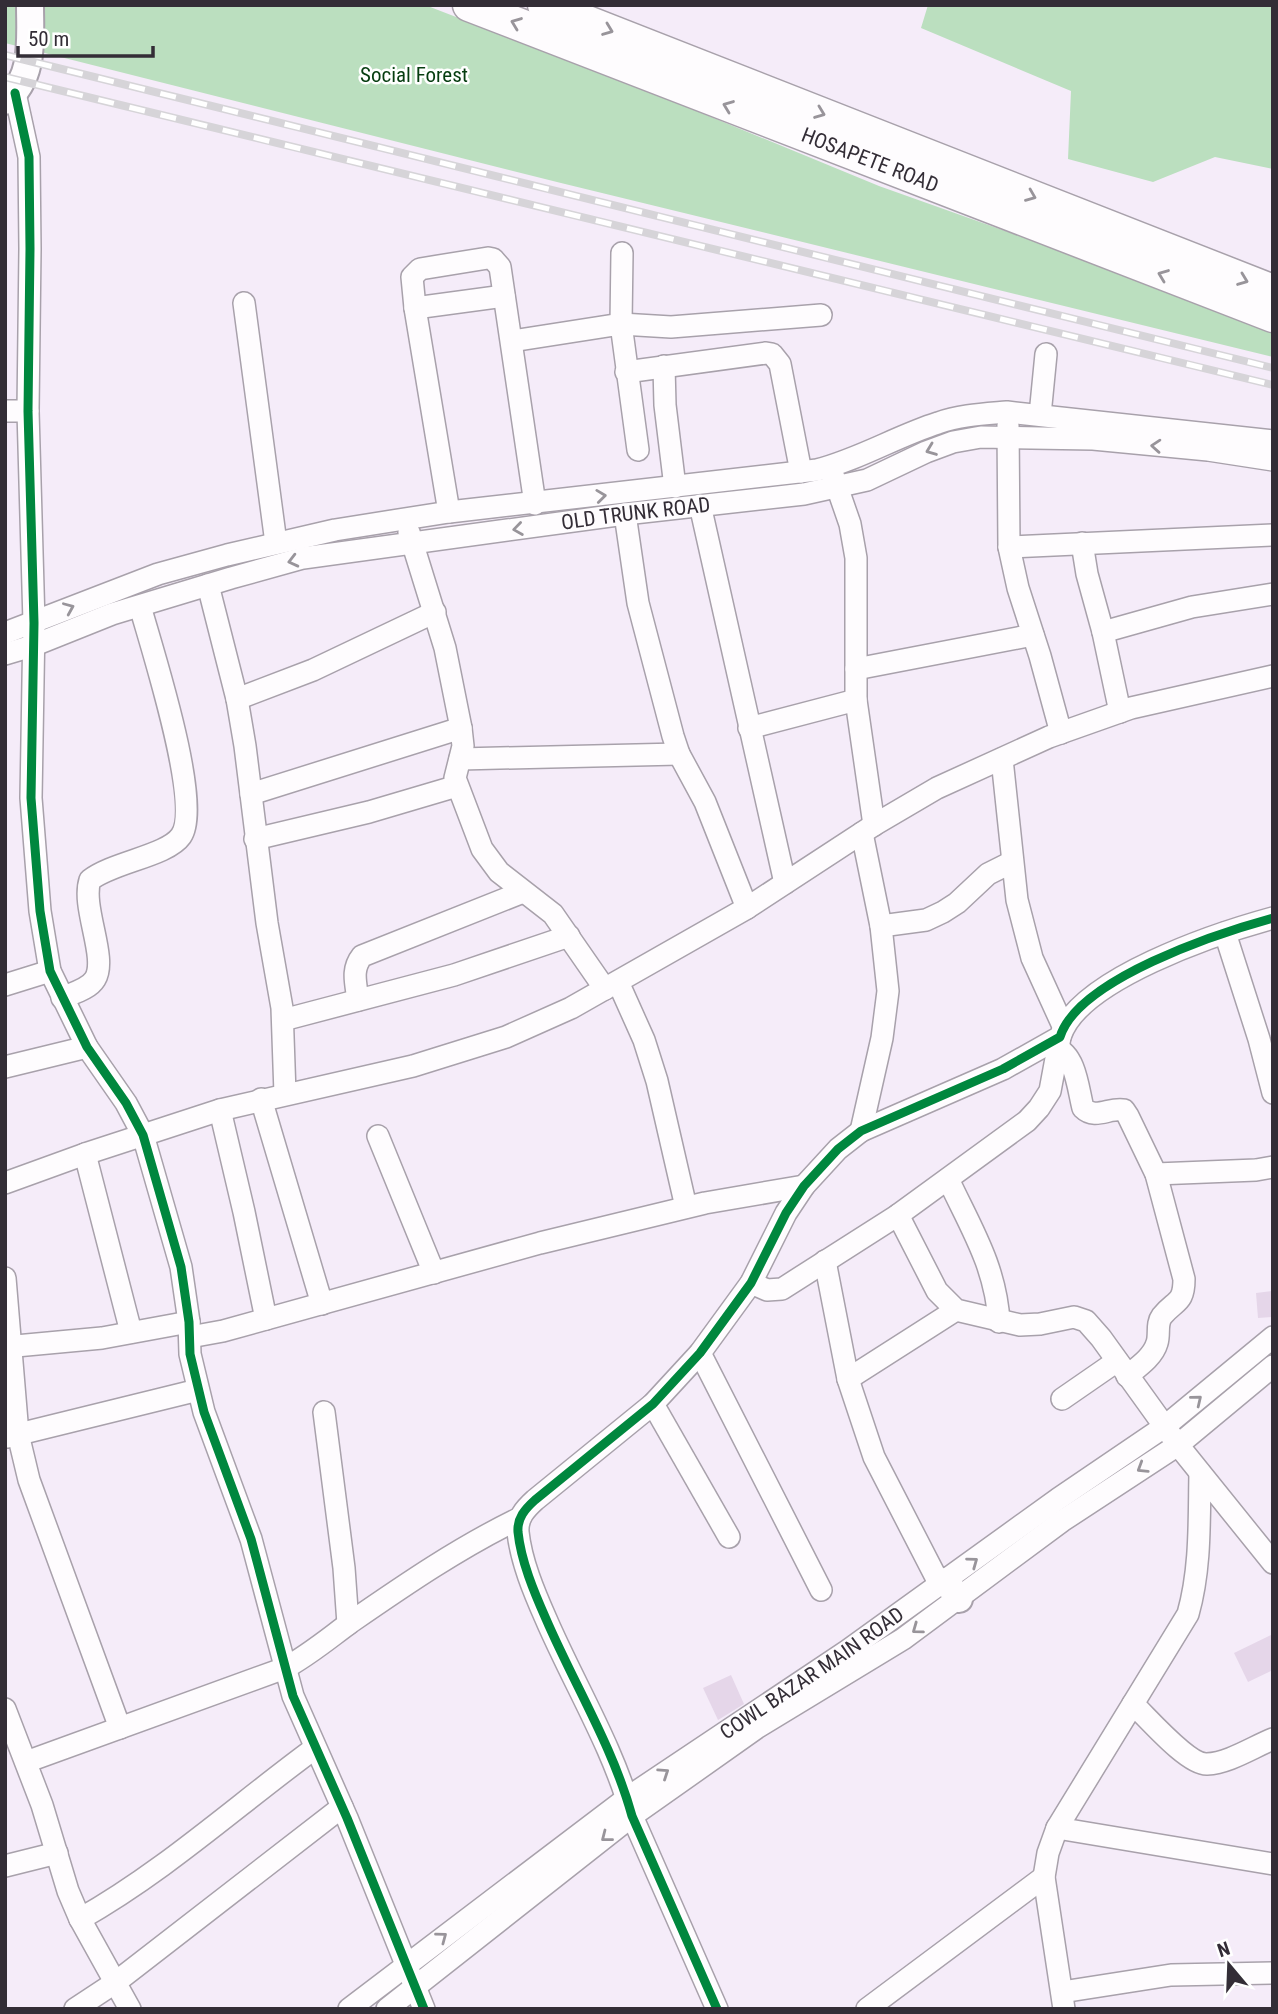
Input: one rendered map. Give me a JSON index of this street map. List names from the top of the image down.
{
  "streets": {
    "highway": ["HOSAPETE ROAD"],
    "street": ["OLD TRUNK ROAD"]
  },
  "parks": ["Social Forest"],
  "scale_bar": "50 m",
  "north": "top"
}
